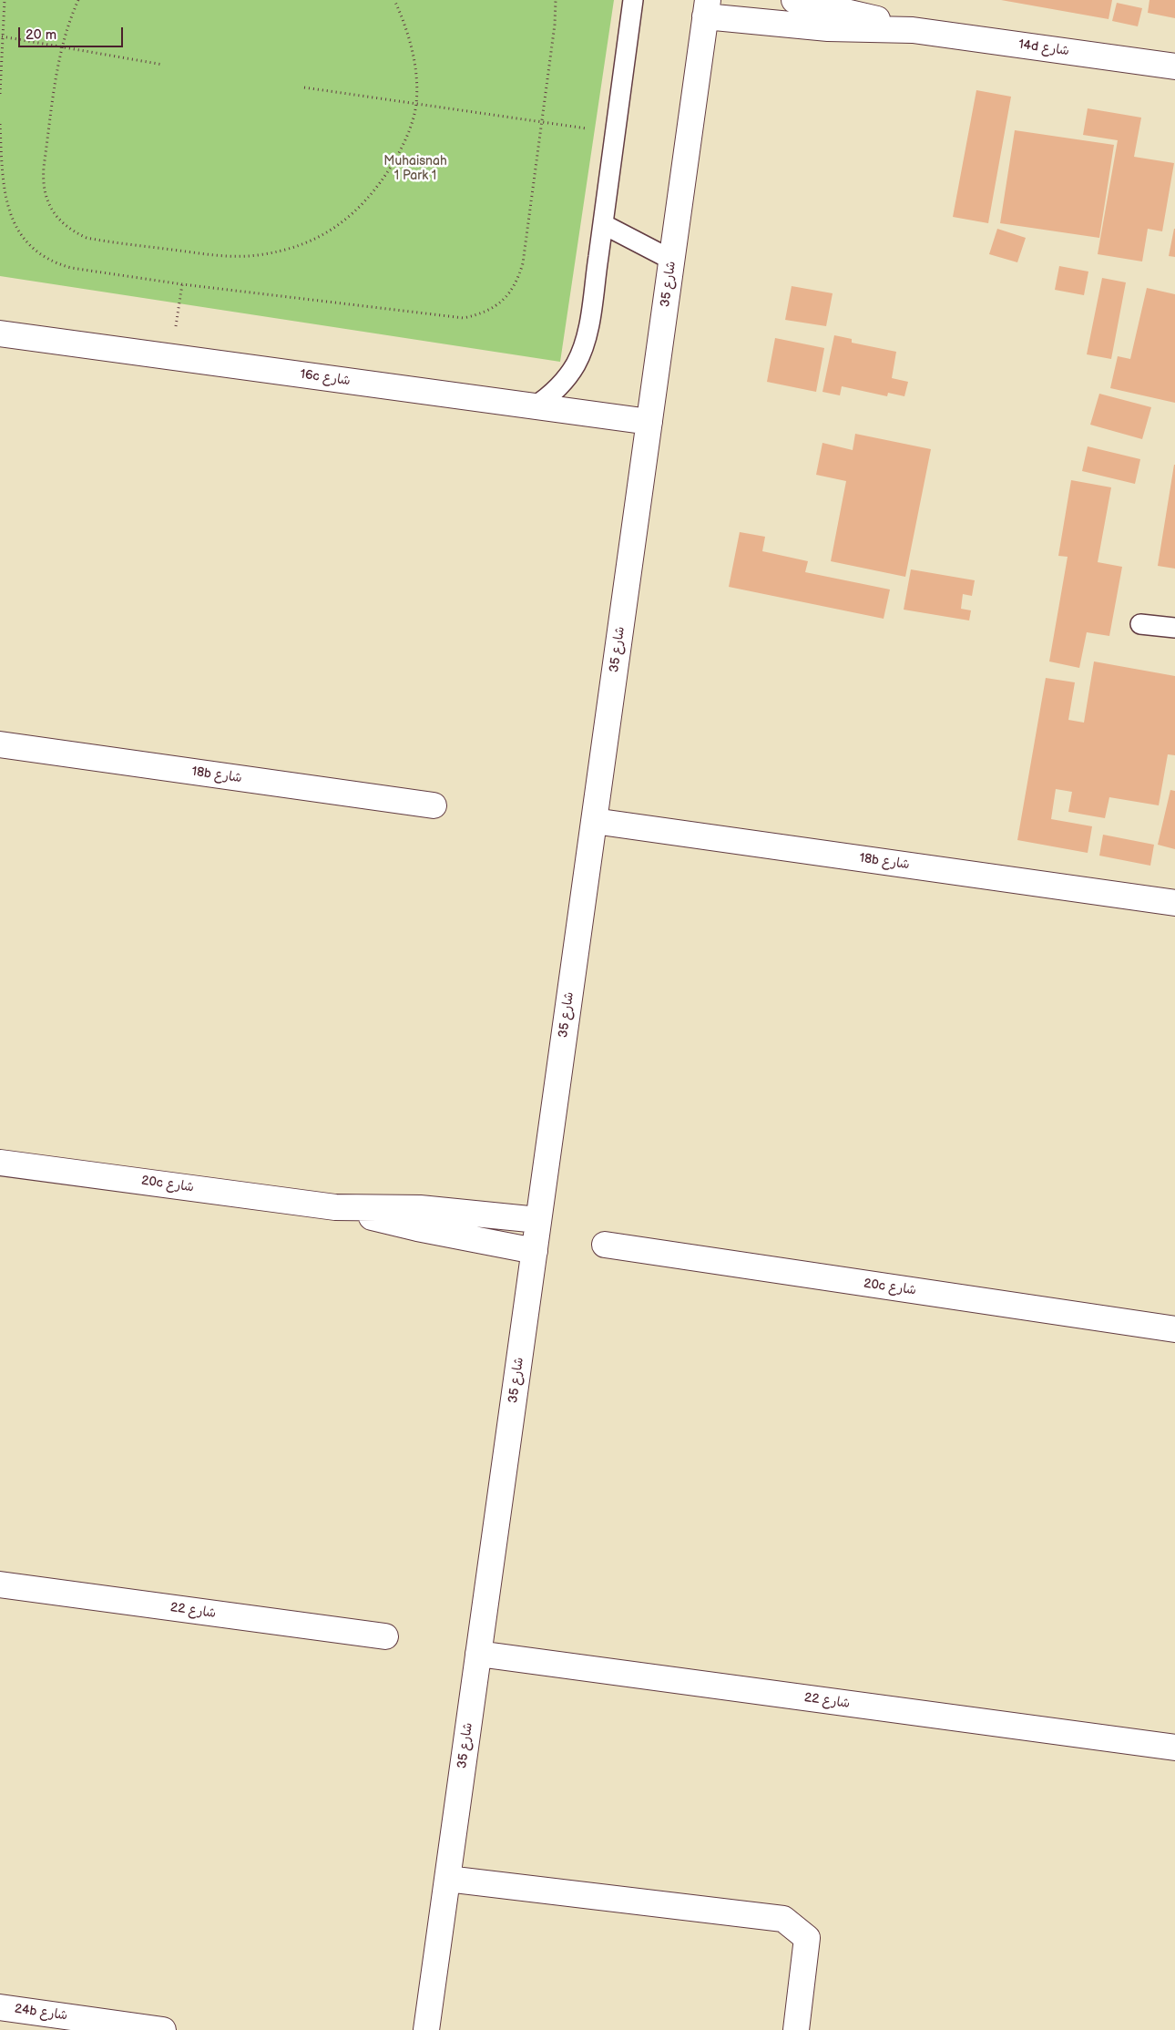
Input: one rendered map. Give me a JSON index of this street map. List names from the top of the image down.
{
  "streets": {
    "street": [
      "14d شارع",
      "شارع 35",
      "16c شارع",
      "18b شارع",
      "20c شارع",
      "شارع 22",
      "24b شارع"
    ]
  },
  "crossings": [
    ["14d شارع", "شارع 35"],
    ["شارع 35", "16c شارع"],
    ["شارع 35", "18b شارع"],
    ["شارع 35", "20c شارع"],
    ["شارع 35", "شارع 22"]
  ],
  "parks": ["Muhaisnah 1 Park 1"],
  "scale_bar": "20 m"
}
